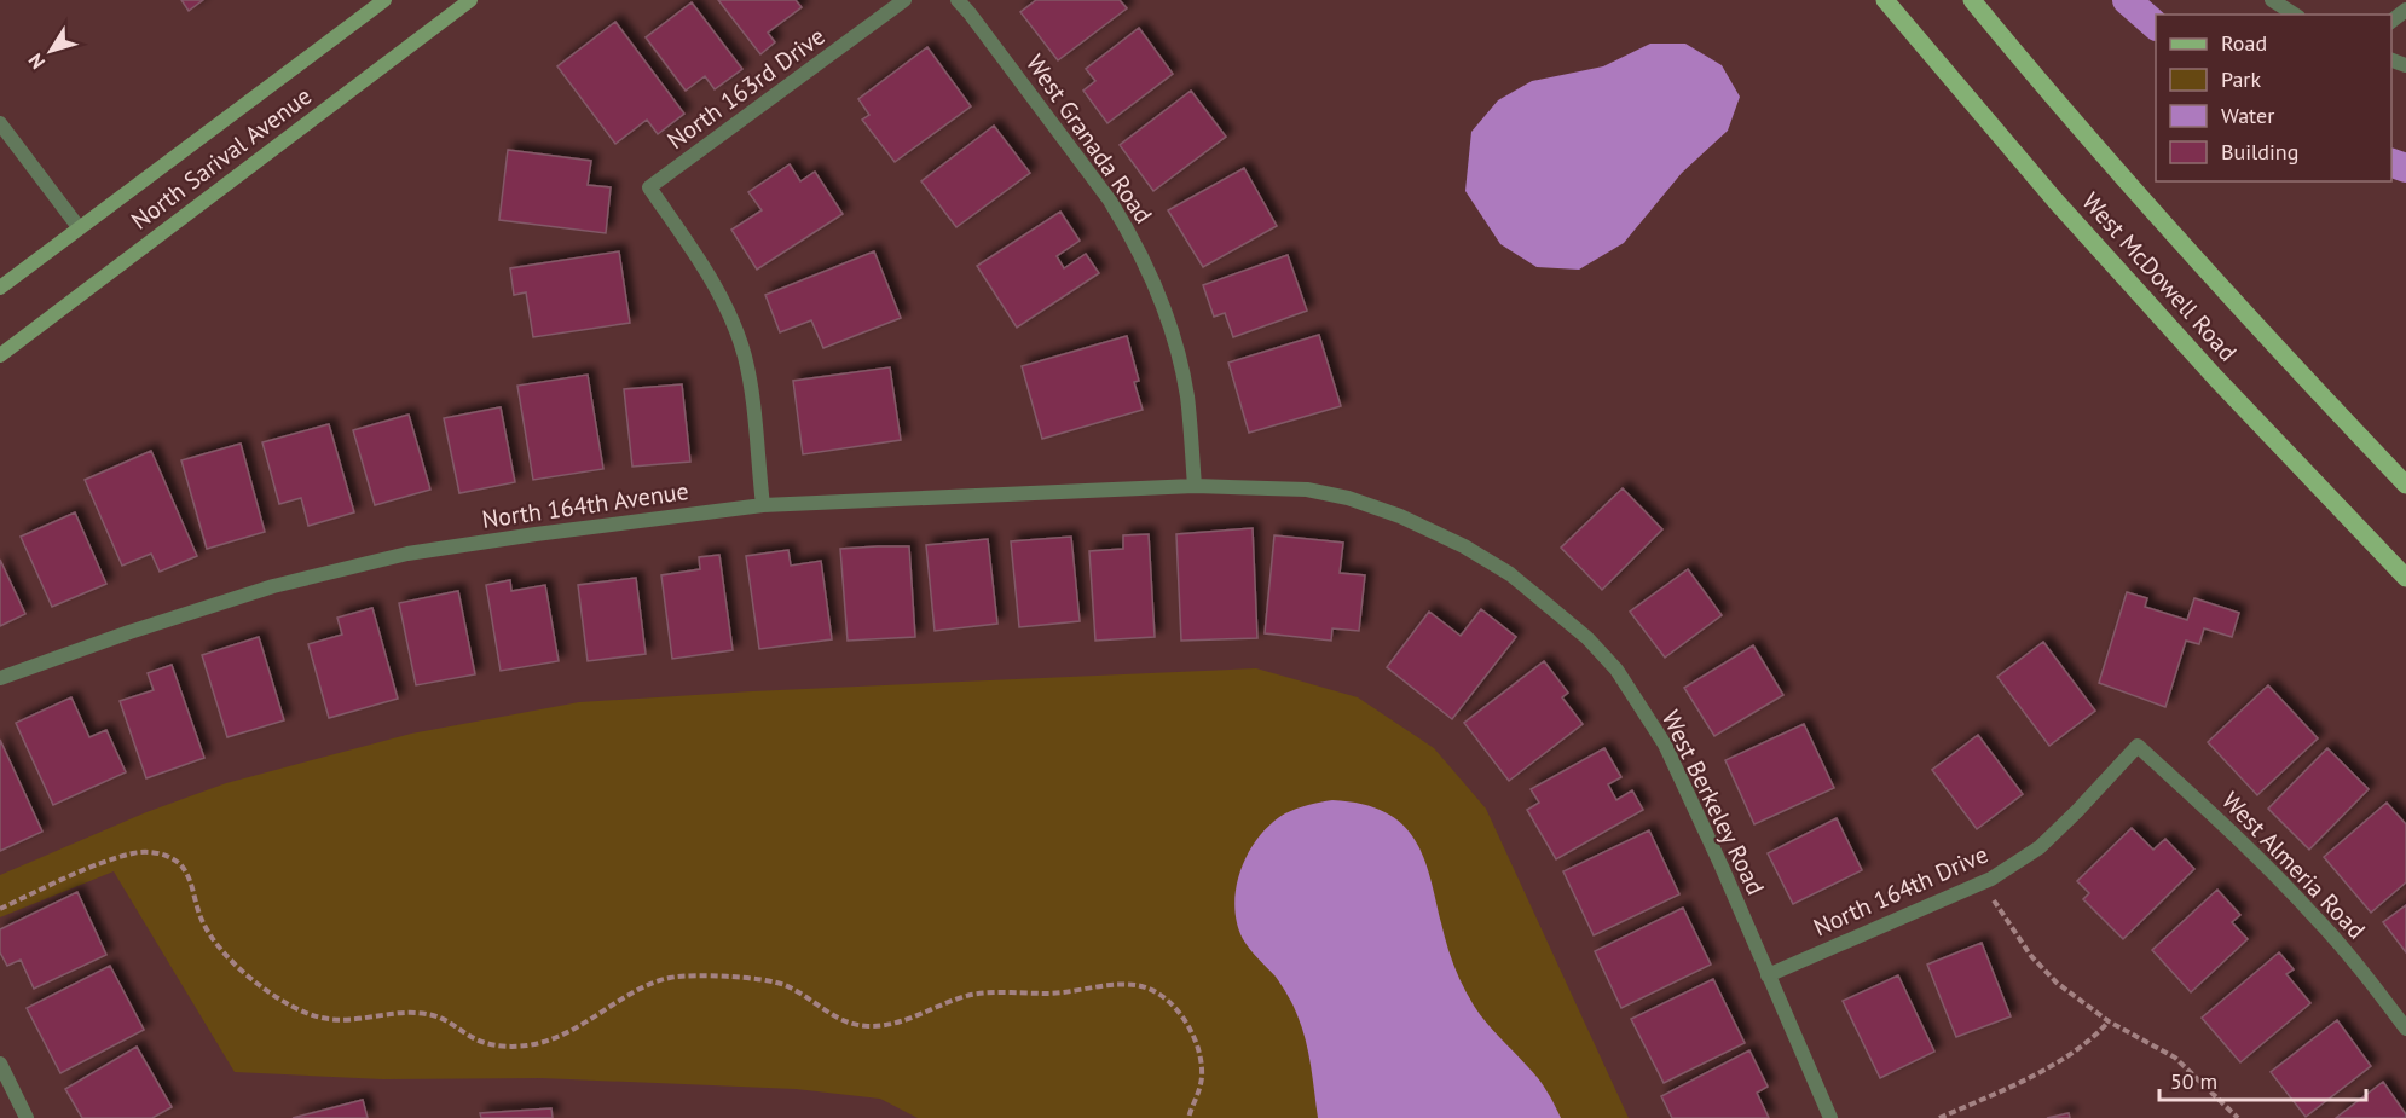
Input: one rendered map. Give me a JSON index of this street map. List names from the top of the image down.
{
  "streets": {
    "main road": ["North Sarival Avenue", "West McDowell Road"],
    "street": [
      "North 163rd Drive",
      "West Granada Road",
      "North 164th Avenue",
      "West Berkeley Road",
      "West Almeria Road",
      "North 164th Drive"
    ]
  },
  "crossings": [
    ["North 163rd Drive", "North 164th Avenue"],
    ["West Granada Road", "North 164th Avenue"],
    ["West Granada Road", "West Berkeley Road"],
    ["North 164th Avenue", "West Berkeley Road"],
    ["West Berkeley Road", "North 164th Drive"],
    ["West Almeria Road", "North 164th Drive"]
  ],
  "legend": [
    "Road",
    "Park",
    "Water",
    "Building"
  ],
  "scale_bar": "50 m",
  "north": "bottom left"
}
